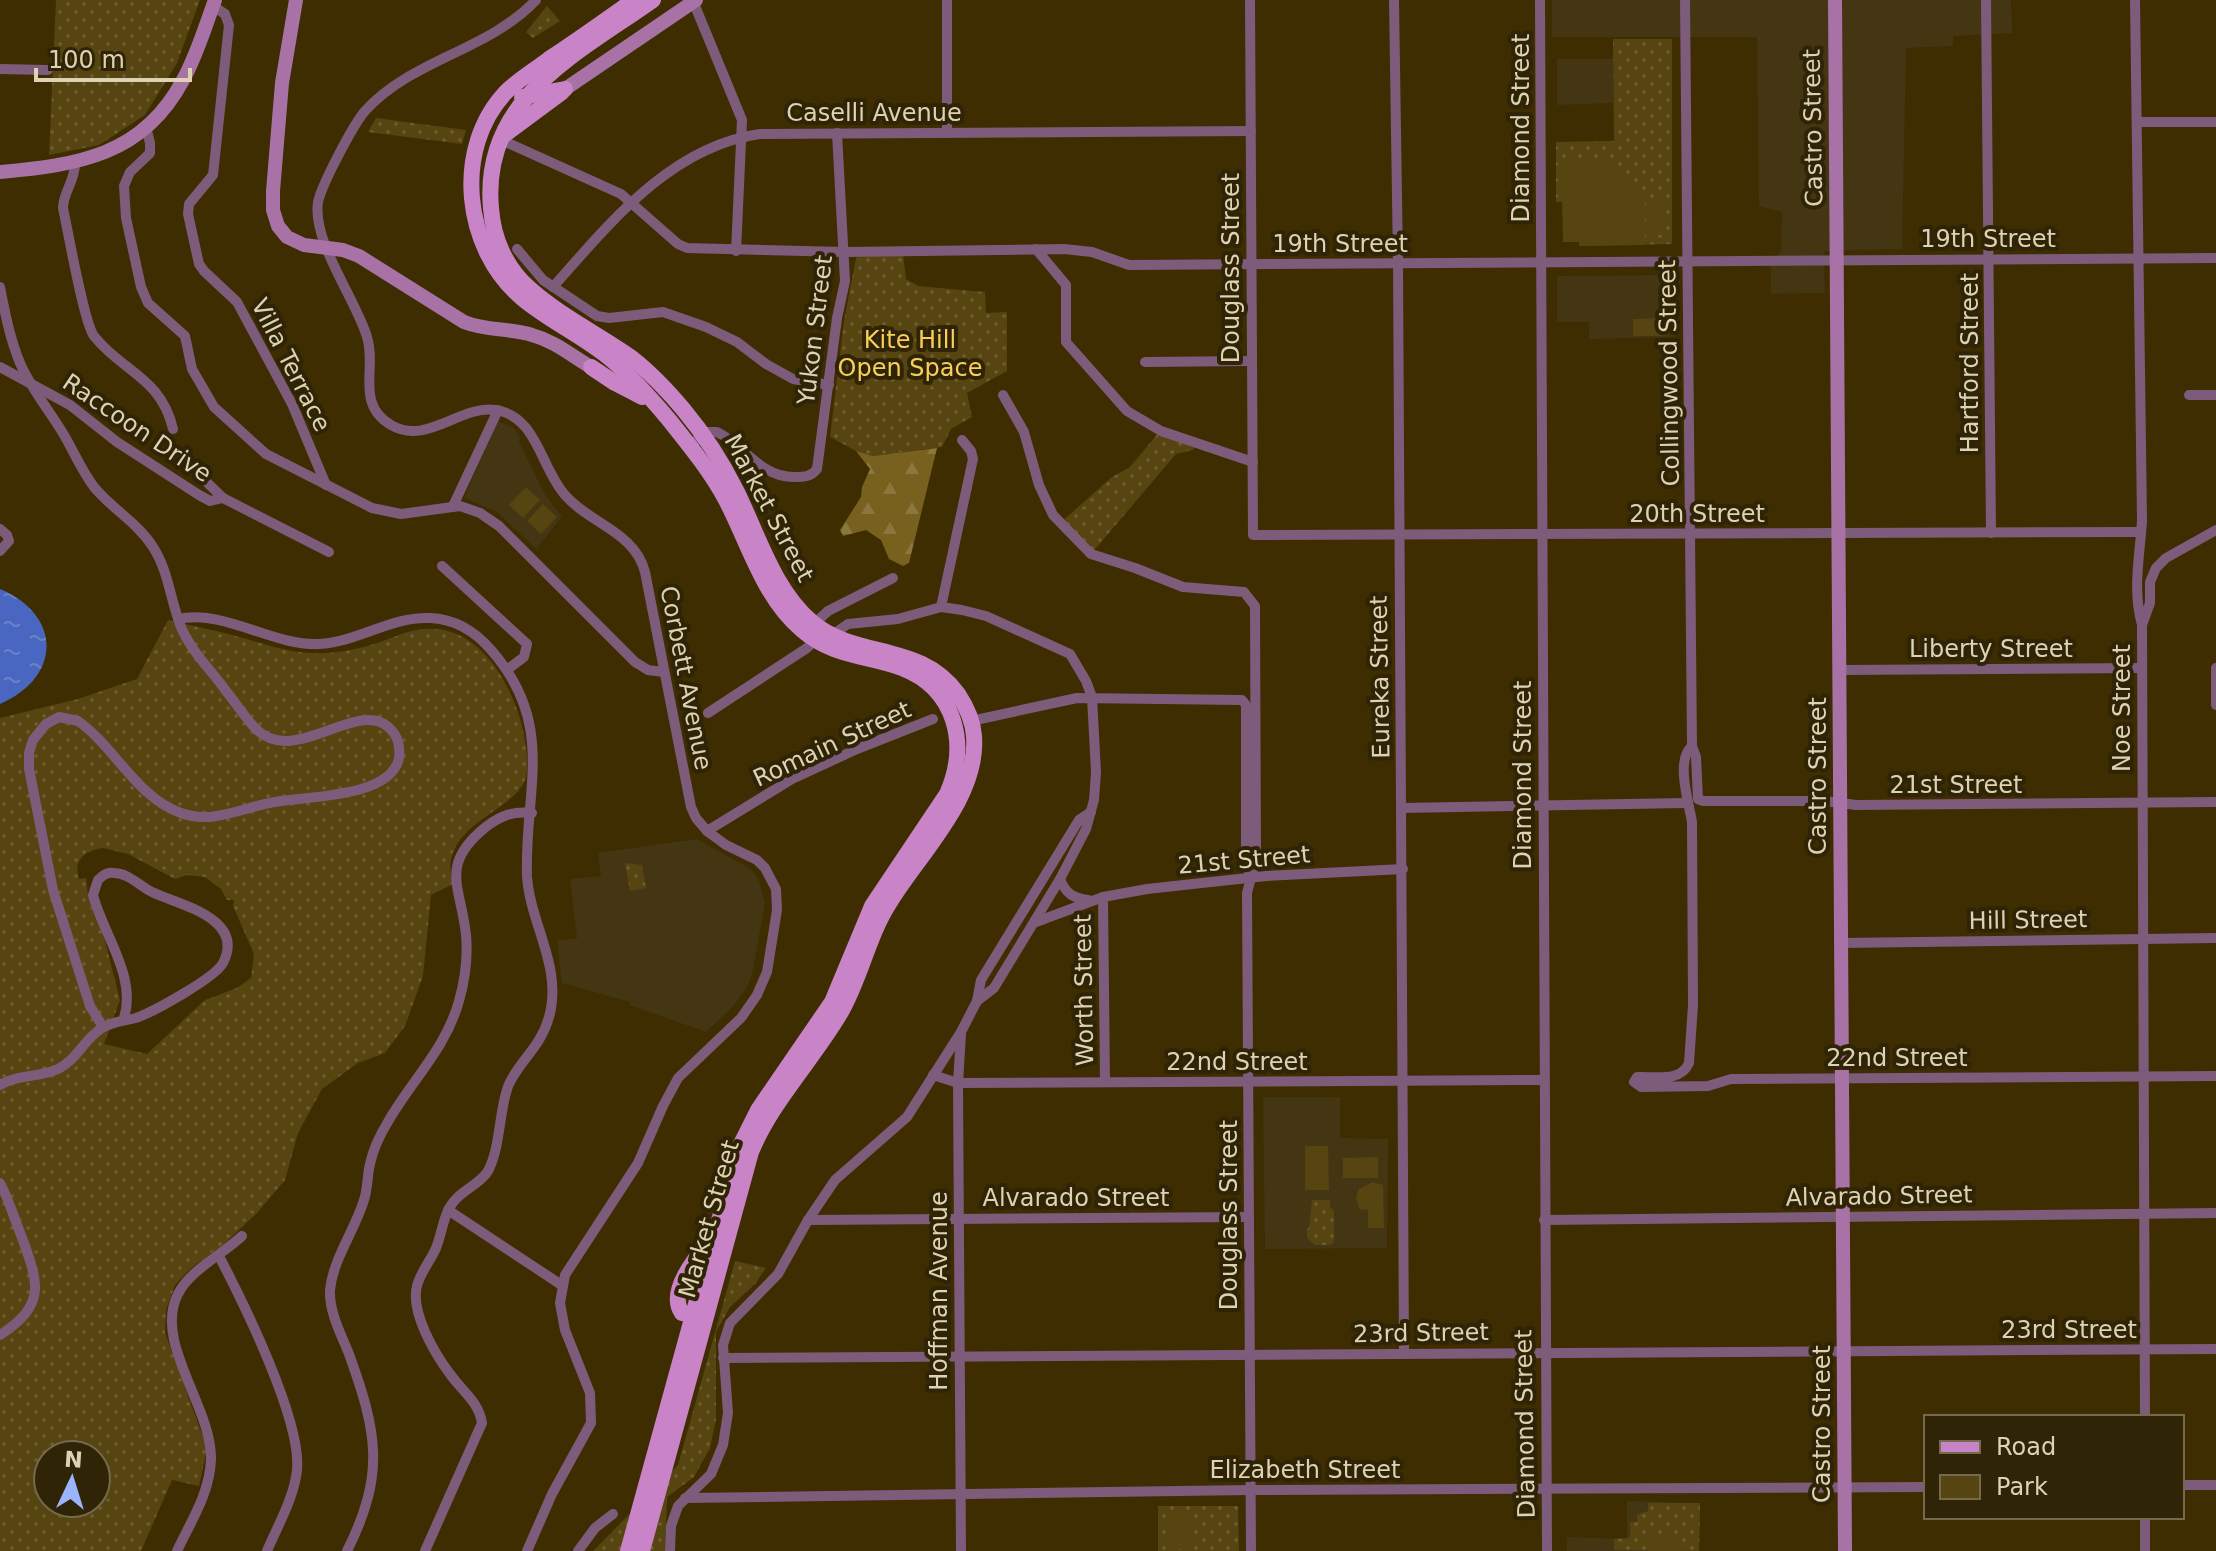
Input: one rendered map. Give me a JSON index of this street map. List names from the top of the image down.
{
  "streets": {
    "main road": ["Market Street"],
    "street": [
      "Caselli Avenue",
      "Diamond Street",
      "Castro Street",
      "19th Street",
      "Douglass Street",
      "Yukon Street",
      "Hartford Street",
      "Villa Terrace",
      "Collingwood Street",
      "Raccoon Drive",
      "20th Street",
      "Liberty Street",
      "Eureka Street",
      "Corbett Avenue",
      "Noe Street",
      "Romain Street",
      "21st Street",
      "Hill Street",
      "Worth Street",
      "22nd Street",
      "Alvarado Street",
      "Hoffman Avenue",
      "23rd Street",
      "Elizabeth Street"
    ]
  },
  "crossings": [
    ["Caselli Avenue", "19th Street"],
    ["Caselli Avenue", "Douglass Street"],
    ["Caselli Avenue", "Yukon Street"],
    ["Diamond Street", "19th Street"],
    ["Diamond Street", "20th Street"],
    ["Diamond Street", "22nd Street"],
    ["Diamond Street", "Alvarado Street"],
    ["Diamond Street", "23rd Street"],
    ["Diamond Street", "Elizabeth Street"],
    ["Castro Street", "19th Street"],
    ["Castro Street", "20th Street"],
    ["Castro Street", "Liberty Street"],
    ["Castro Street", "21st Street"],
    ["Castro Street", "Hill Street"],
    ["Castro Street", "22nd Street"],
    ["Castro Street", "Alvarado Street"],
    ["Castro Street", "23rd Street"],
    ["Castro Street", "Elizabeth Street"],
    ["19th Street", "Douglass Street"],
    ["19th Street", "Yukon Street"],
    ["19th Street", "Hartford Street"],
    ["19th Street", "Collingwood Street"],
    ["19th Street", "Market Street"],
    ["19th Street", "Eureka Street"],
    ["19th Street", "Noe Street"],
    ["Douglass Street", "20th Street"],
    ["Douglass Street", "21st Street"],
    ["Douglass Street", "22nd Street"],
    ["Douglass Street", "Alvarado Street"],
    ["Douglass Street", "23rd Street"],
    ["Douglass Street", "Elizabeth Street"],
    ["Yukon Street", "Market Street"],
    ["Hartford Street", "20th Street"],
    ["Collingwood Street", "20th Street"],
    ["Collingwood Street", "21st Street"],
    ["Collingwood Street", "22nd Street"],
    ["20th Street", "Eureka Street"],
    ["20th Street", "Noe Street"],
    ["Liberty Street", "Noe Street"],
    ["Eureka Street", "21st Street"],
    ["Eureka Street", "22nd Street"],
    ["Eureka Street", "23rd Street"],
    ["Corbett Avenue", "Romain Street"],
    ["Noe Street", "21st Street"],
    ["Noe Street", "Hill Street"],
    ["Noe Street", "22nd Street"],
    ["Noe Street", "Alvarado Street"],
    ["Noe Street", "23rd Street"],
    ["21st Street", "Worth Street"],
    ["Worth Street", "22nd Street"],
    ["22nd Street", "Hoffman Avenue"],
    ["Alvarado Street", "Hoffman Avenue"],
    ["Hoffman Avenue", "23rd Street"],
    ["Hoffman Avenue", "Elizabeth Street"]
  ],
  "parks": ["Kite Hill Open Space"],
  "legend": ["Road", "Park"],
  "scale_bar": "100 m",
  "north": "top"
}
